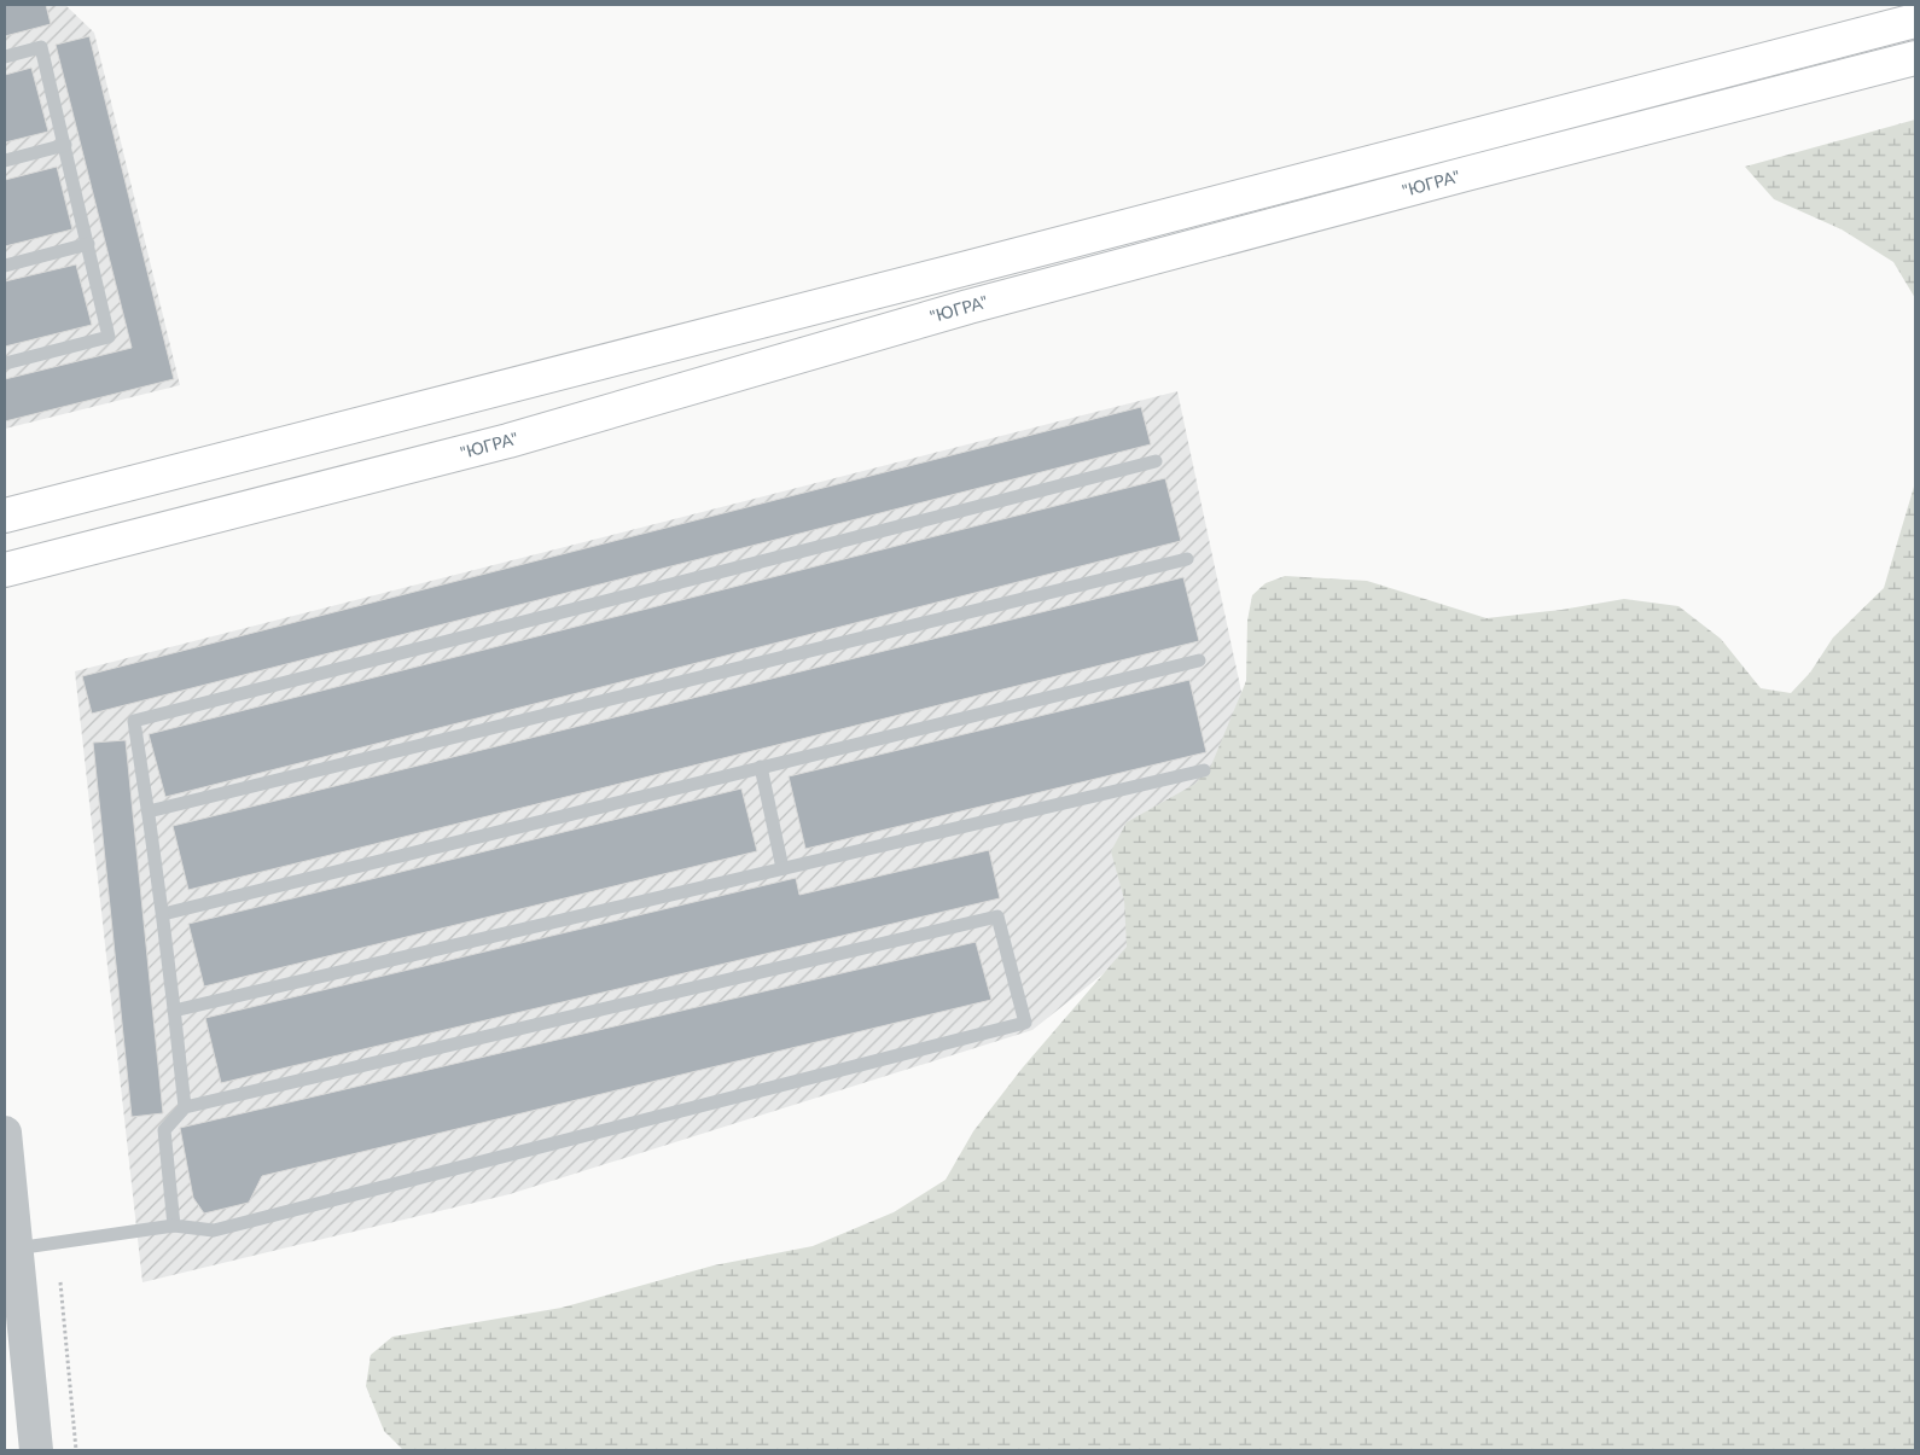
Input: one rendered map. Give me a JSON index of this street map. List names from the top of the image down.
{
  "streets": {
    "highway": ["\"ЮГРА\""]
  }
}
